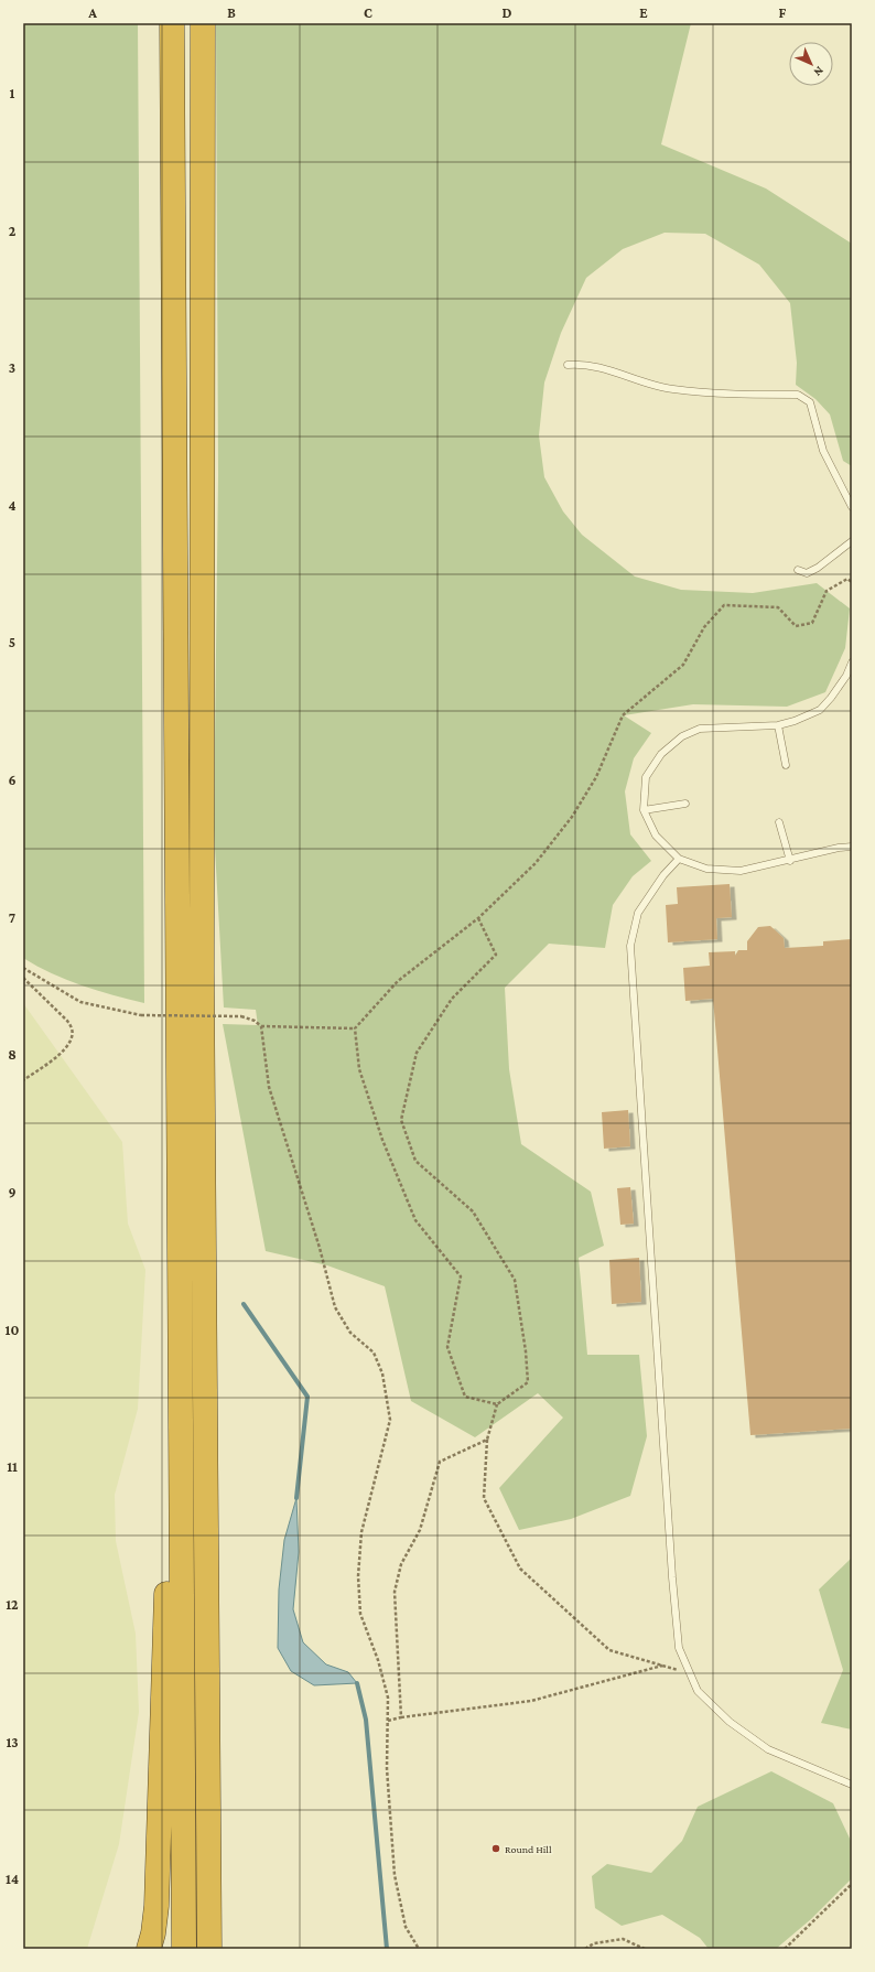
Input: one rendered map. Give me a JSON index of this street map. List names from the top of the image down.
{
  "places": ["Round Hill"],
  "north": "bottom right",
  "grid": {
    "columns": [
      "A",
      "B",
      "C",
      "D",
      "E",
      "F"
    ],
    "rows": [
      "1",
      "2",
      "3",
      "4",
      "5",
      "6",
      "7",
      "8",
      "9",
      "10",
      "11",
      "12",
      "13",
      "14"
    ]
  }
}
